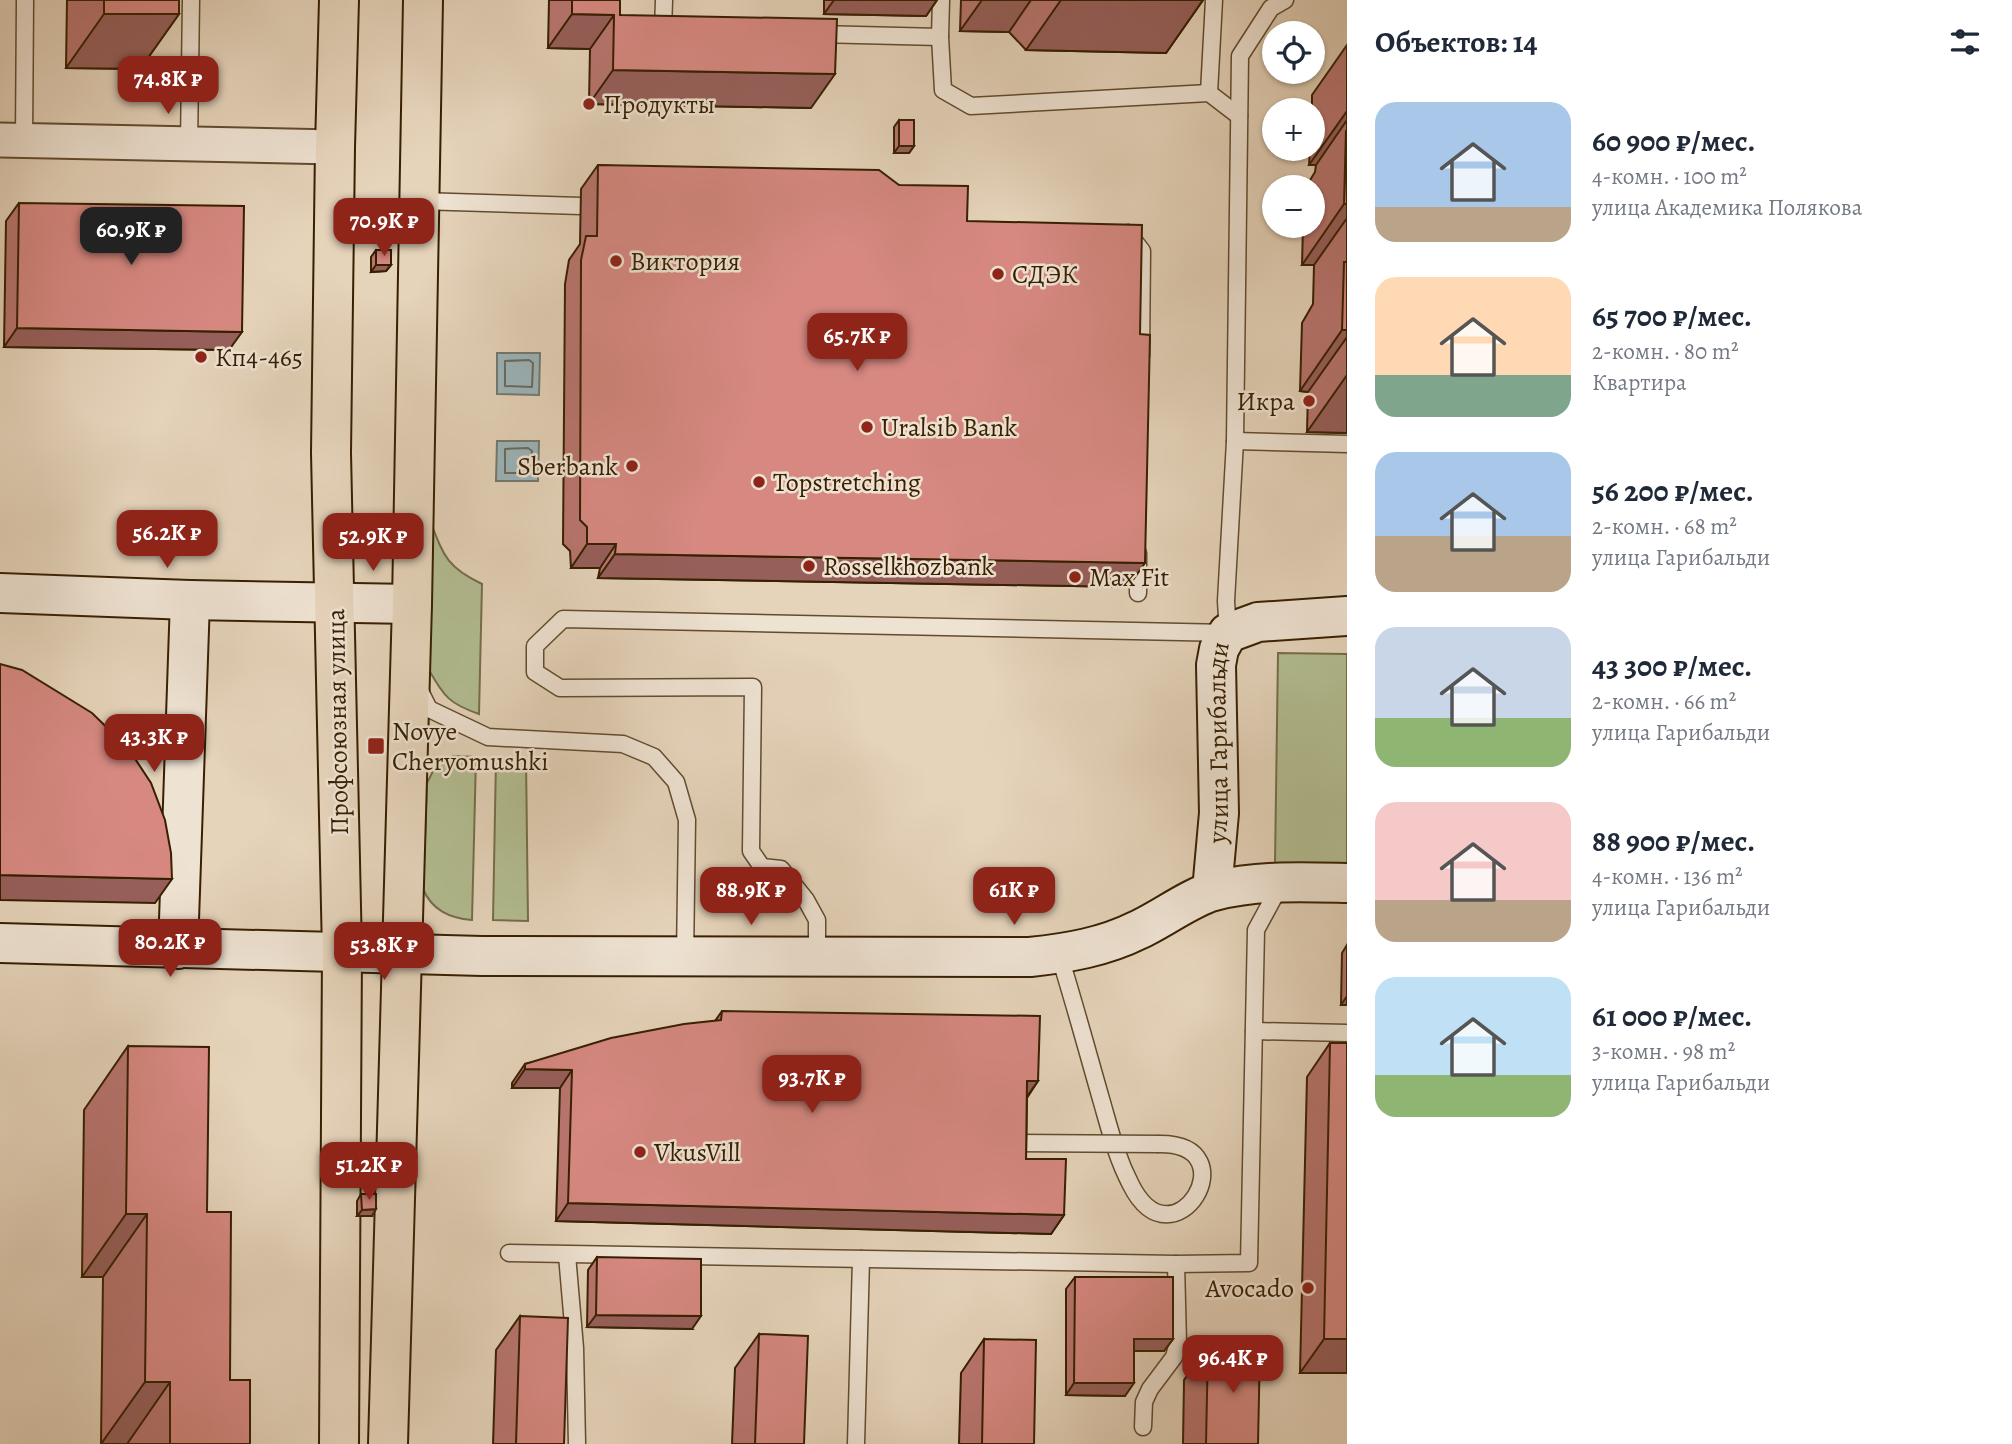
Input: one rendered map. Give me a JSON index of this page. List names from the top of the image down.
{
  "streets": {
    "main road": ["Профсоюзная улица"],
    "street": ["улица Гарибальди"]
  },
  "places": {
    "other": [
      "Продукты",
      "Виктория",
      "СДЭК",
      "Кп4-465",
      "Икра",
      "Uralsib Bank",
      "Sberbank",
      "Topstretching",
      "Rosselkhozbank",
      "Max Fit",
      "VkusVill",
      "Avocado"
    ],
    "transit": ["Novye Cheryomushki"]
  },
  "page": {
    "heading": "Объектов: 14",
    "map_buttons": ["+", "−"],
    "price": [
      "74.8K ₽",
      "70.9K ₽",
      "60.9K ₽",
      "65.7K ₽",
      "56.2K ₽",
      "52.9K ₽",
      "43.3K ₽",
      "88.9K ₽",
      "61K ₽",
      "80.2K ₽",
      "53.8K ₽",
      "93.7K ₽",
      "51.2K ₽",
      "96.4K ₽"
    ],
    "list": [
      {
        "name": "60 900 ₽/мес.",
        "note": "4-комн. · 100 m² · улица Академика Полякова"
      },
      {
        "name": "65 700 ₽/мес.",
        "note": "2-комн. · 80 m² · Квартира"
      },
      {
        "name": "56 200 ₽/мес.",
        "note": "2-комн. · 68 m² · улица Гарибальди"
      },
      {
        "name": "43 300 ₽/мес.",
        "note": "2-комн. · 66 m² · улица Гарибальди"
      },
      {
        "name": "88 900 ₽/мес.",
        "note": "4-комн. · 136 m² · улица Гарибальди"
      },
      {
        "name": "61 000 ₽/мес.",
        "note": "3-комн. · 98 m² · улица Гарибальди"
      }
    ]
  }
}
